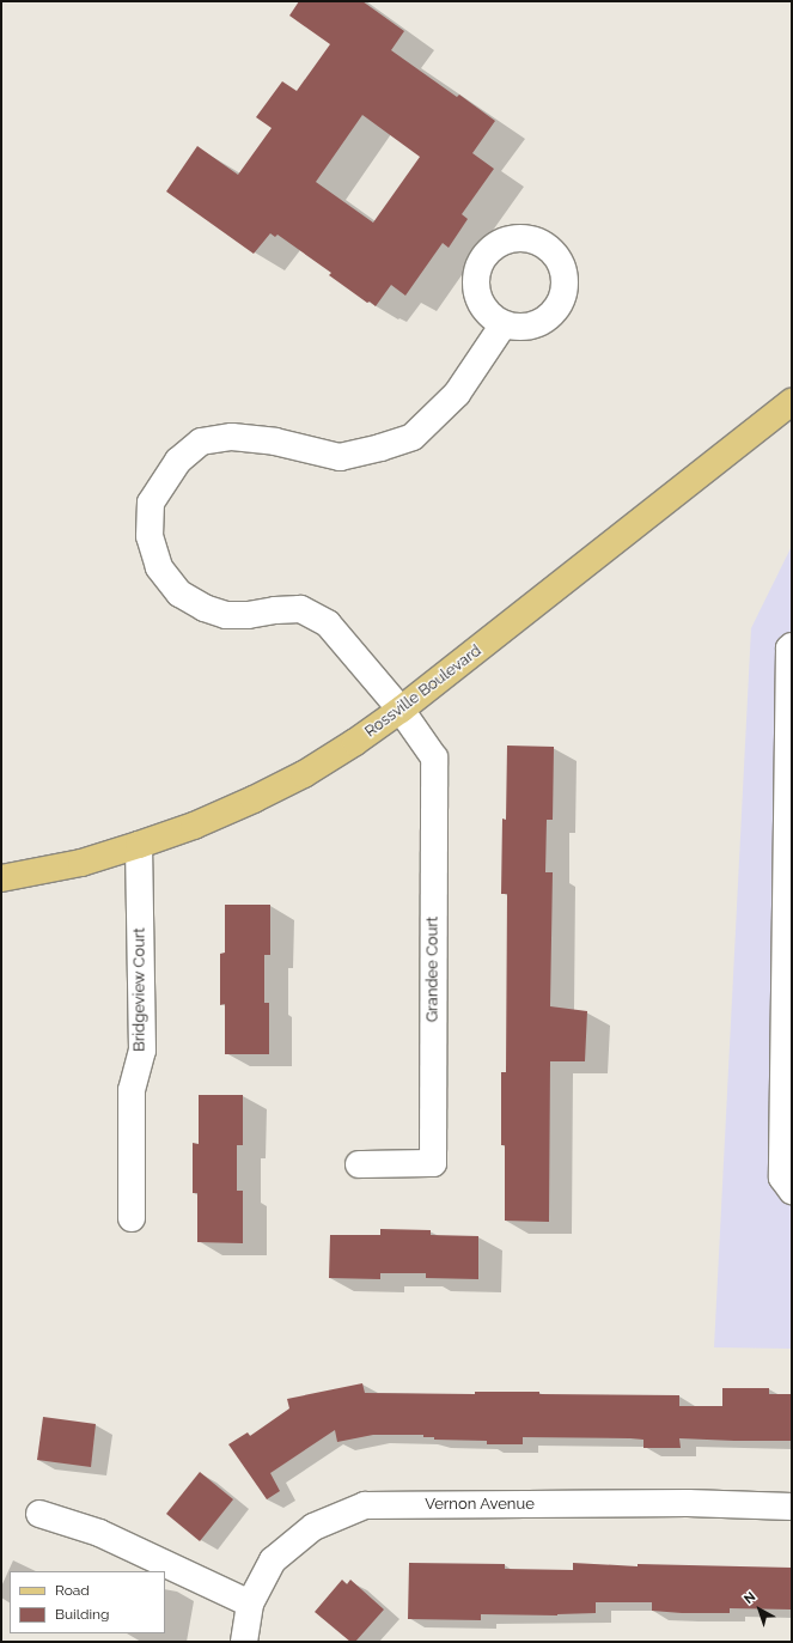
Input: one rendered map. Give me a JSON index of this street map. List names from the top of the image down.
{
  "streets": {
    "main road": ["Rossville Boulevard"],
    "street": ["Grandee Court", "Bridgeview Court", "Vernon Avenue"]
  },
  "crossings": [
    ["Rossville Boulevard", "Grandee Court"],
    ["Rossville Boulevard", "Bridgeview Court"]
  ],
  "legend": ["Road", "Building"],
  "north": "top left"
}
